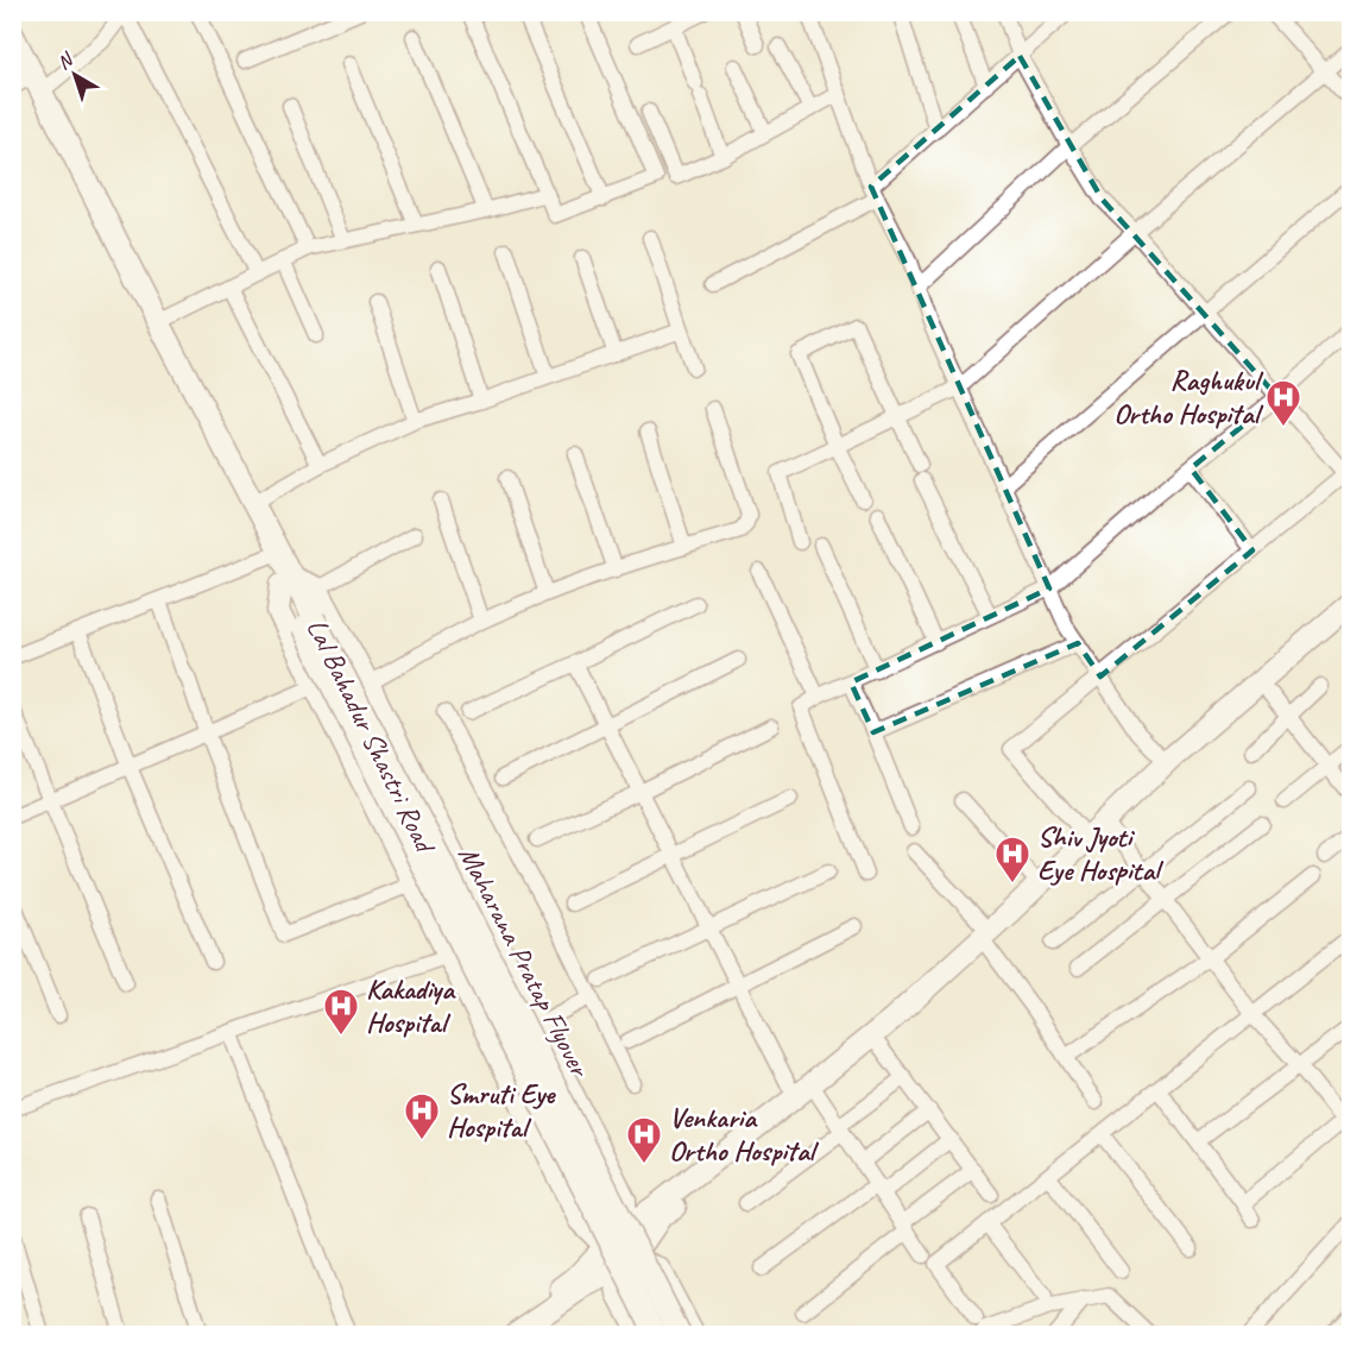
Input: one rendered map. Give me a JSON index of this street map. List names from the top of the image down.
{
  "streets": {
    "main road": ["Lal Bahadur Shastri Road", "Maharana Pratap Flyover"]
  },
  "crossings": [
    ["Lal Bahadur Shastri Road", "Maharana Pratap Flyover"]
  ],
  "places": {
    "hospital": [
      "Raghukul Ortho Hospital",
      "Shiv Jyoti Eye Hospital",
      "Kakadiya Hospital",
      "Smruti Eye Hospital",
      "Venkaria Ortho Hospital"
    ]
  },
  "north": "top left"
}
